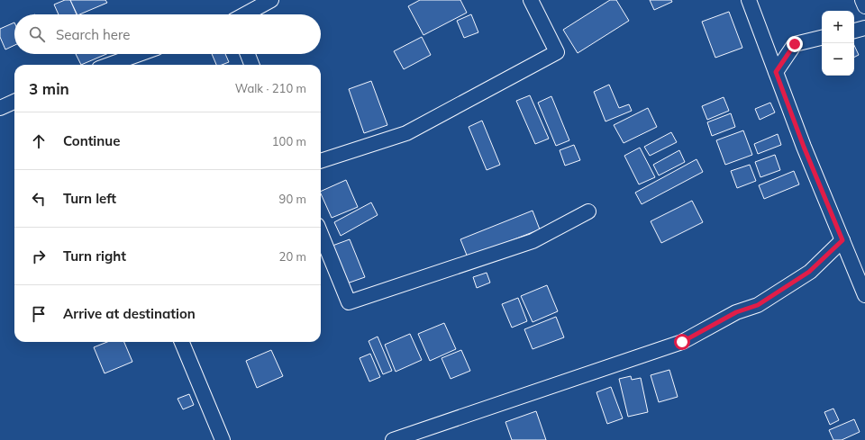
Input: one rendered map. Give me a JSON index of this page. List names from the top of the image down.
{
  "page": {
    "map_buttons": ["+", "−"],
    "search": "Search here",
    "heading": ["3 min", "Walk · 210 m"],
    "list": [
      ["Continue", "100 m"],
      ["Turn left", "90 m"],
      ["Turn right", "20 m"],
      "Arrive at destination"
    ]
  }
}
